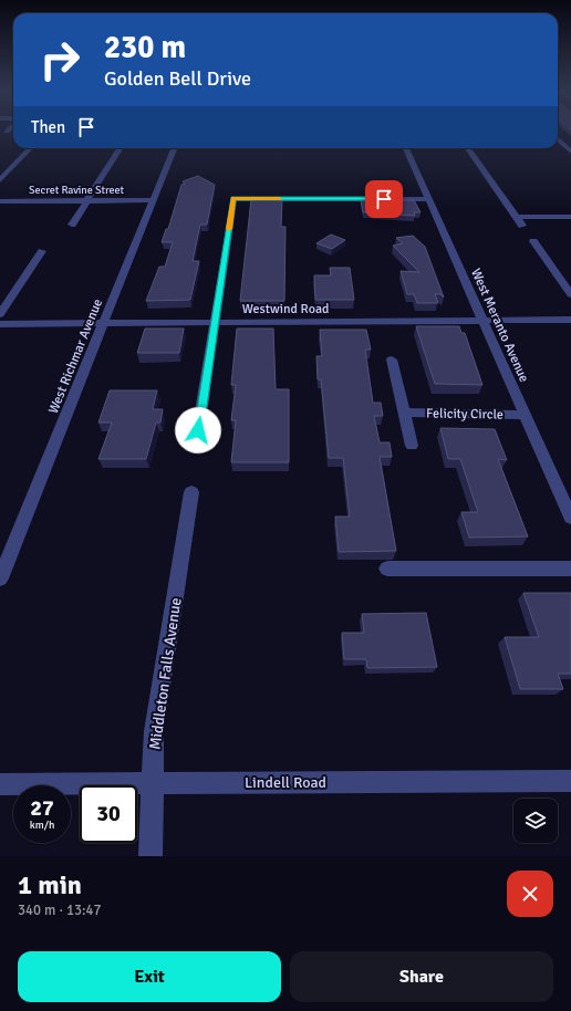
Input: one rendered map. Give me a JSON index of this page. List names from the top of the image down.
{
  "streets": {
    "street": [
      "Secret Ravine Street",
      "Westwind Road",
      "West Meranto Avenue",
      "West Richmar Avenue",
      "Felicity Circle",
      "Middleton Falls Avenue",
      "Lindell Road"
    ]
  },
  "crossings": [
    ["Secret Ravine Street", "West Richmar Avenue"],
    ["Westwind Road", "West Meranto Avenue"],
    ["Westwind Road", "West Richmar Avenue"],
    ["West Meranto Avenue", "Felicity Circle"],
    ["Middleton Falls Avenue", "Lindell Road"]
  ],
  "page": {
    "turn": ["230 m", "Golden Bell Drive"],
    "then": "Then",
    "speed": "27 km/h",
    "limit": "30",
    "heading": ["1 min", "340 m · 13:47"],
    "buttons": ["Exit", "Share"]
  }
}
